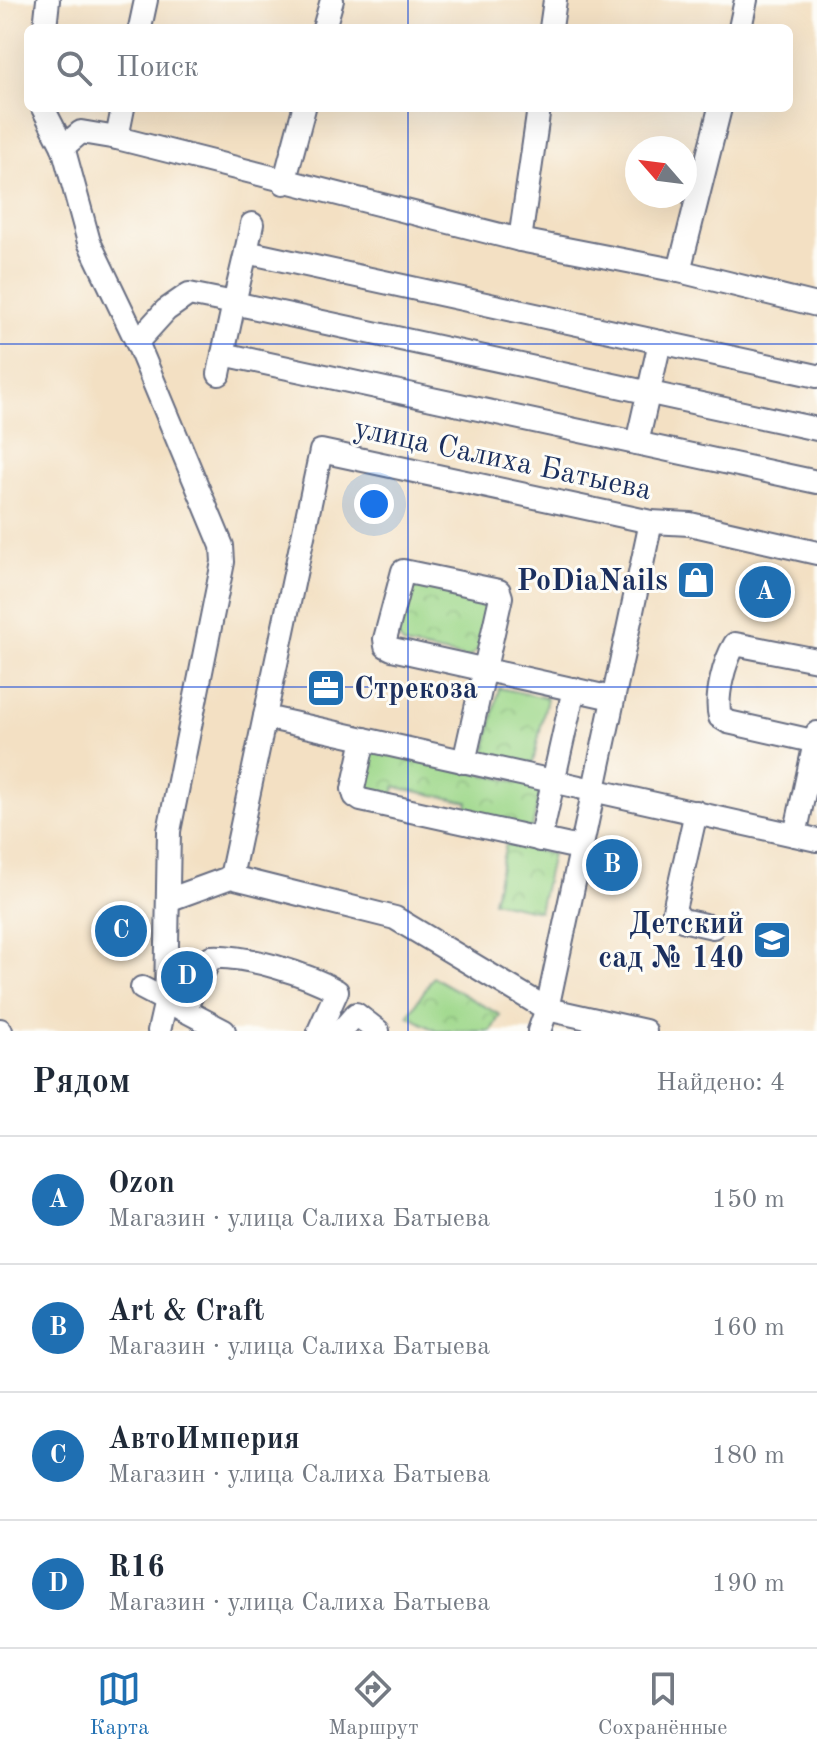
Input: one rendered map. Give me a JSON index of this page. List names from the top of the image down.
{
  "streets": {
    "street": ["улица Салиха Батыева"]
  },
  "places": {
    "shop": ["PoDiaNails"],
    "office": ["Стрекоза"],
    "school or university": ["Детский сад № 140"]
  },
  "north": "top left",
  "page": {
    "search": "Поиск",
    "pins": [
      "A",
      "B",
      "C",
      "D"
    ],
    "heading": ["Рядом", "Найдено: 4"],
    "list": [
      {
        "mark": "A",
        "name": "Ozon",
        "note": "Магазин · улица Салиха Батыева",
        "value": "150 m"
      },
      {
        "mark": "B",
        "name": "Art & Craft",
        "note": "Магазин · улица Салиха Батыева",
        "value": "160 m"
      },
      {
        "mark": "C",
        "name": "АвтоИмперия",
        "note": "Магазин · улица Салиха Батыева",
        "value": "180 m"
      },
      {
        "mark": "D",
        "name": "R16",
        "note": "Магазин · улица Салиха Батыева",
        "value": "190 m"
      }
    ],
    "nav": ["Карта", "Маршрут", "Сохранённые"]
  }
}
